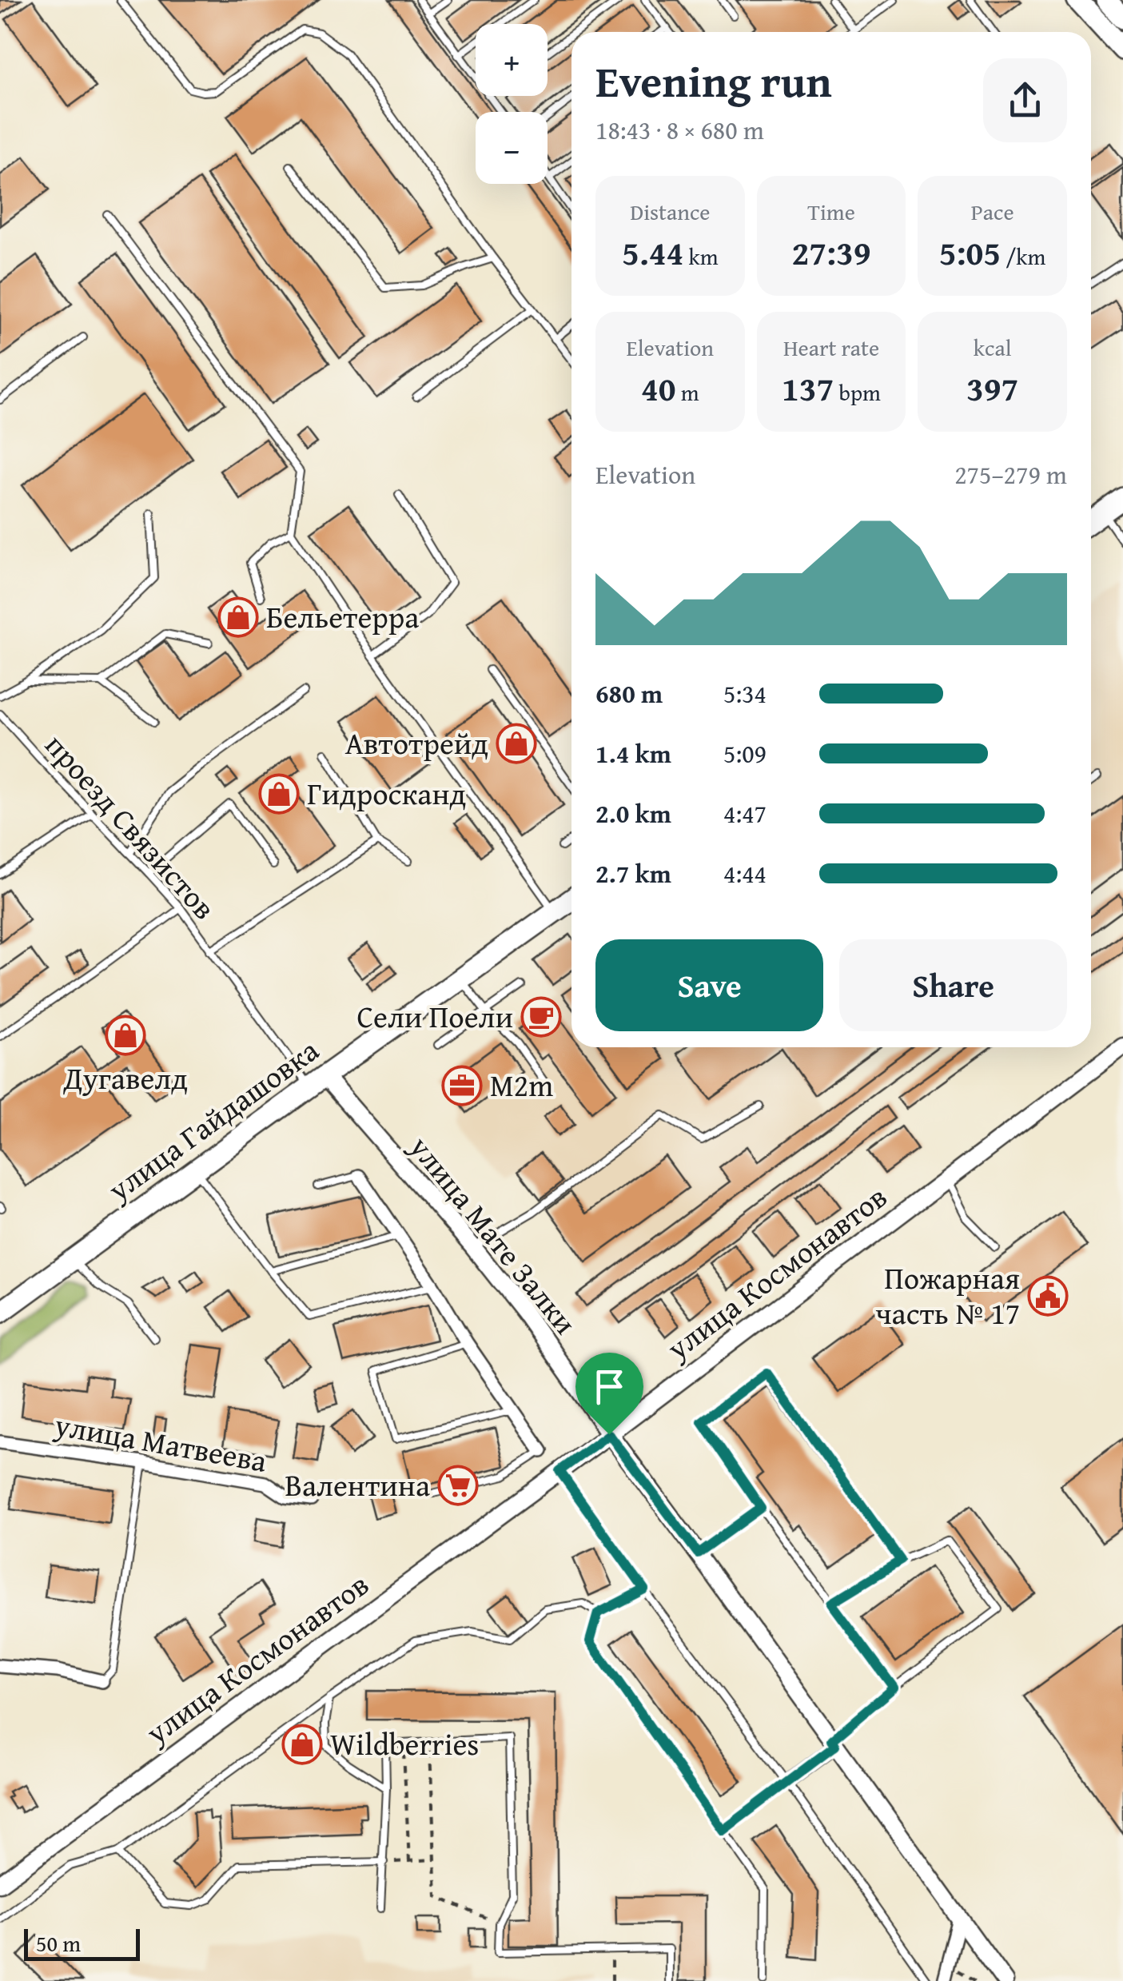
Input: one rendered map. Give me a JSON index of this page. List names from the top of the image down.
{
  "streets": {
    "main road": ["улица Гайдашовка"],
    "street": ["улица Мате Залки", "улица Космонавтов", "улица Матвеева"],
    "lane": ["проезд Связистов"]
  },
  "crossings": [
    ["проезд Связистов", "улица Гайдашовка"],
    ["проезд Связистов", "улица Мате Залки"],
    ["улица Гайдашовка", "улица Мате Залки"],
    ["улица Мате Залки", "улица Космонавтов"]
  ],
  "places": {
    "shop": [
      "Бельетерра",
      "Автотрейд",
      "Гидросканд",
      "Дугавелд",
      "Wildberries"
    ],
    "cafe": ["Сели Поели"],
    "office": ["М2m"],
    "public building": ["Пожарная часть № 17"],
    "supermarket": ["Валентина"]
  },
  "scale_bar": "50 m",
  "page": {
    "map_buttons": ["+", "−"],
    "heading": ["Evening run", "18:43 · 8 × 680 m"],
    "stats": [
      ["Distance", "5.44 km"],
      ["Time", "27:39"],
      ["Pace", "5:05 /km"],
      ["Elevation", "40 m"],
      ["Heart rate", "137 bpm"],
      ["kcal", "397"]
    ],
    "chart": ["Elevation", "275–279 m"],
    "list": [
      {
        "name": "680 m",
        "note": "5:34"
      },
      {
        "name": "1.4 km",
        "note": "5:09"
      },
      {
        "name": "2.0 km",
        "note": "4:47"
      },
      {
        "name": "2.7 km",
        "note": "4:44"
      }
    ],
    "buttons": ["Save", "Share"],
    "scale": "50 m"
  }
}
